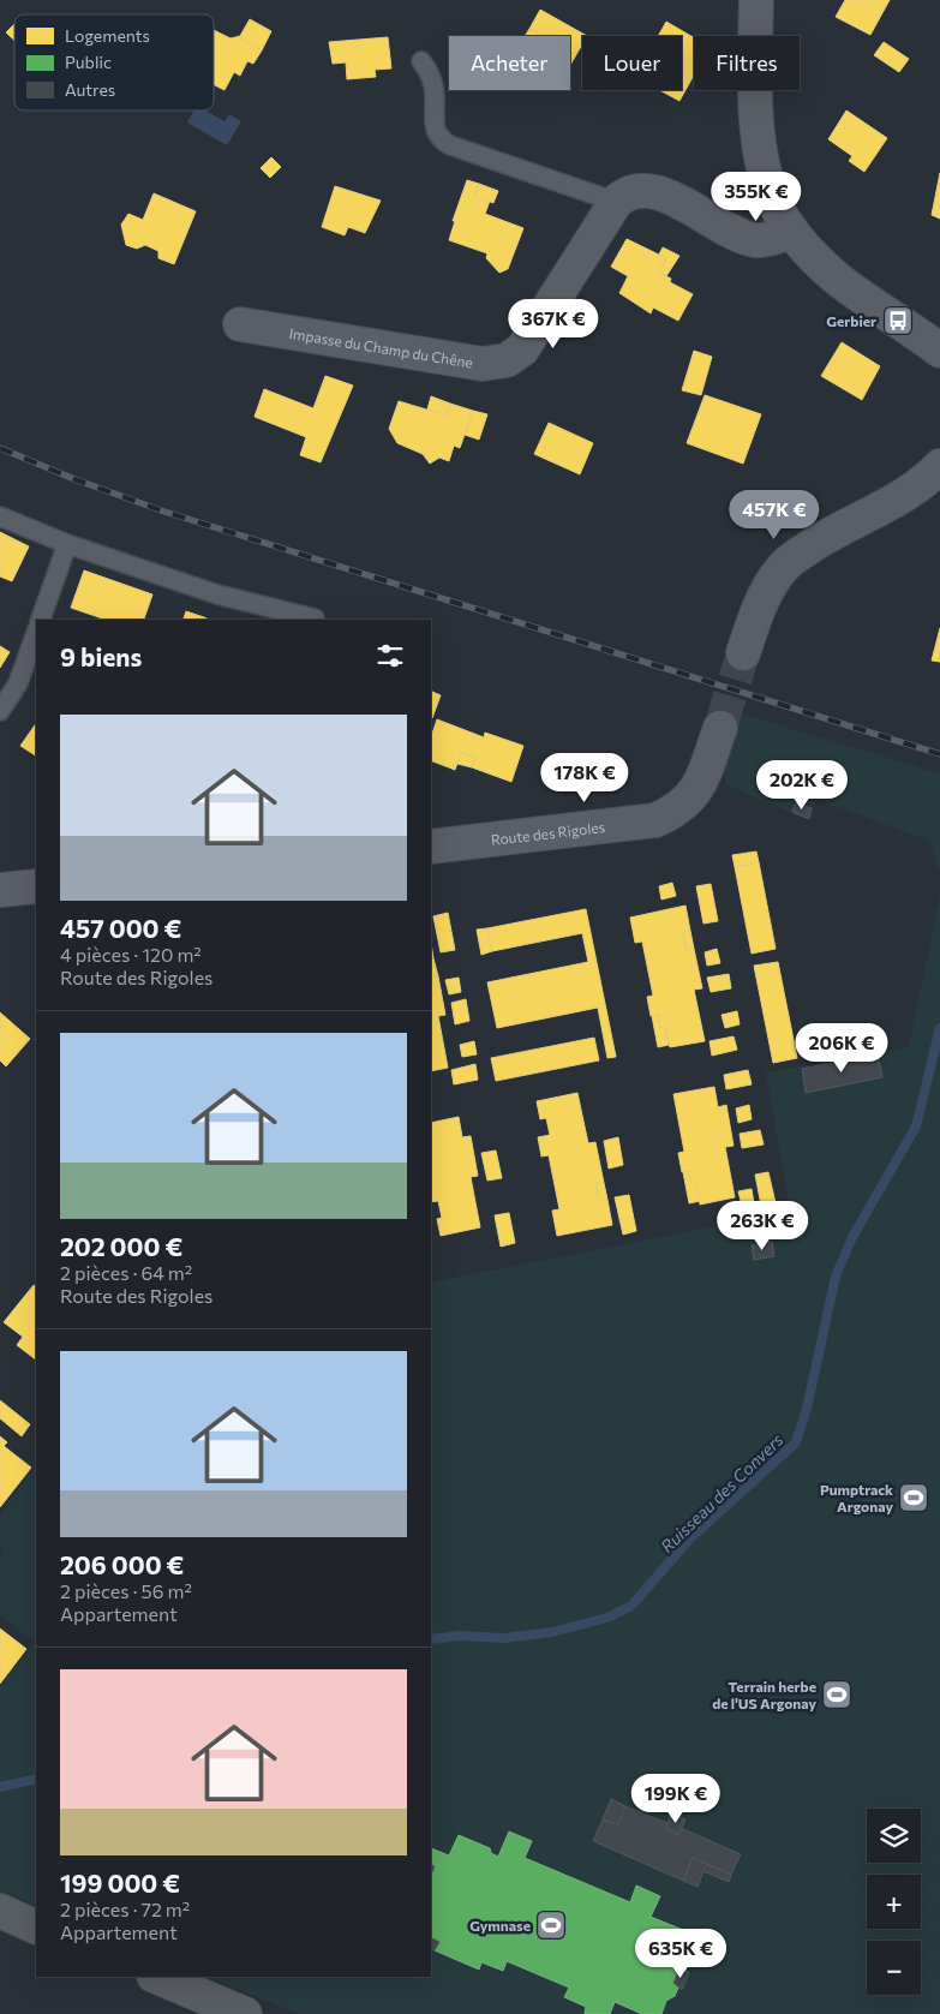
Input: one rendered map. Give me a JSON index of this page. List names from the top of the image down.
{
  "streets": {
    "street": ["Impasse du Champ du Chêne", "Route des Rigoles"]
  },
  "water": ["Ruisseau des Convers"],
  "places": {
    "bus stop": ["Gerbier"],
    "sports": ["Pumptrack Argonay", "Terrain herbe de l'US Argonay", "Gymnase"]
  },
  "legend": ["Logements", "Public", "Autres"],
  "page": {
    "chip": ["Acheter", "Louer", "Filtres"],
    "price": [
      "355K €",
      "367K €",
      "457K €",
      "178K €",
      "202K €",
      "206K €",
      "263K €",
      "199K €",
      "635K €"
    ],
    "heading": "9 biens",
    "list": [
      {
        "name": "457 000 €",
        "note": "4 pièces · 120 m² · Route des Rigoles"
      },
      {
        "name": "202 000 €",
        "note": "2 pièces · 64 m² · Route des Rigoles"
      },
      {
        "name": "206 000 €",
        "note": "2 pièces · 56 m² · Appartement"
      },
      {
        "name": "199 000 €",
        "note": "2 pièces · 72 m² · Appartement"
      }
    ],
    "map_buttons": ["+", "−"]
  }
}
